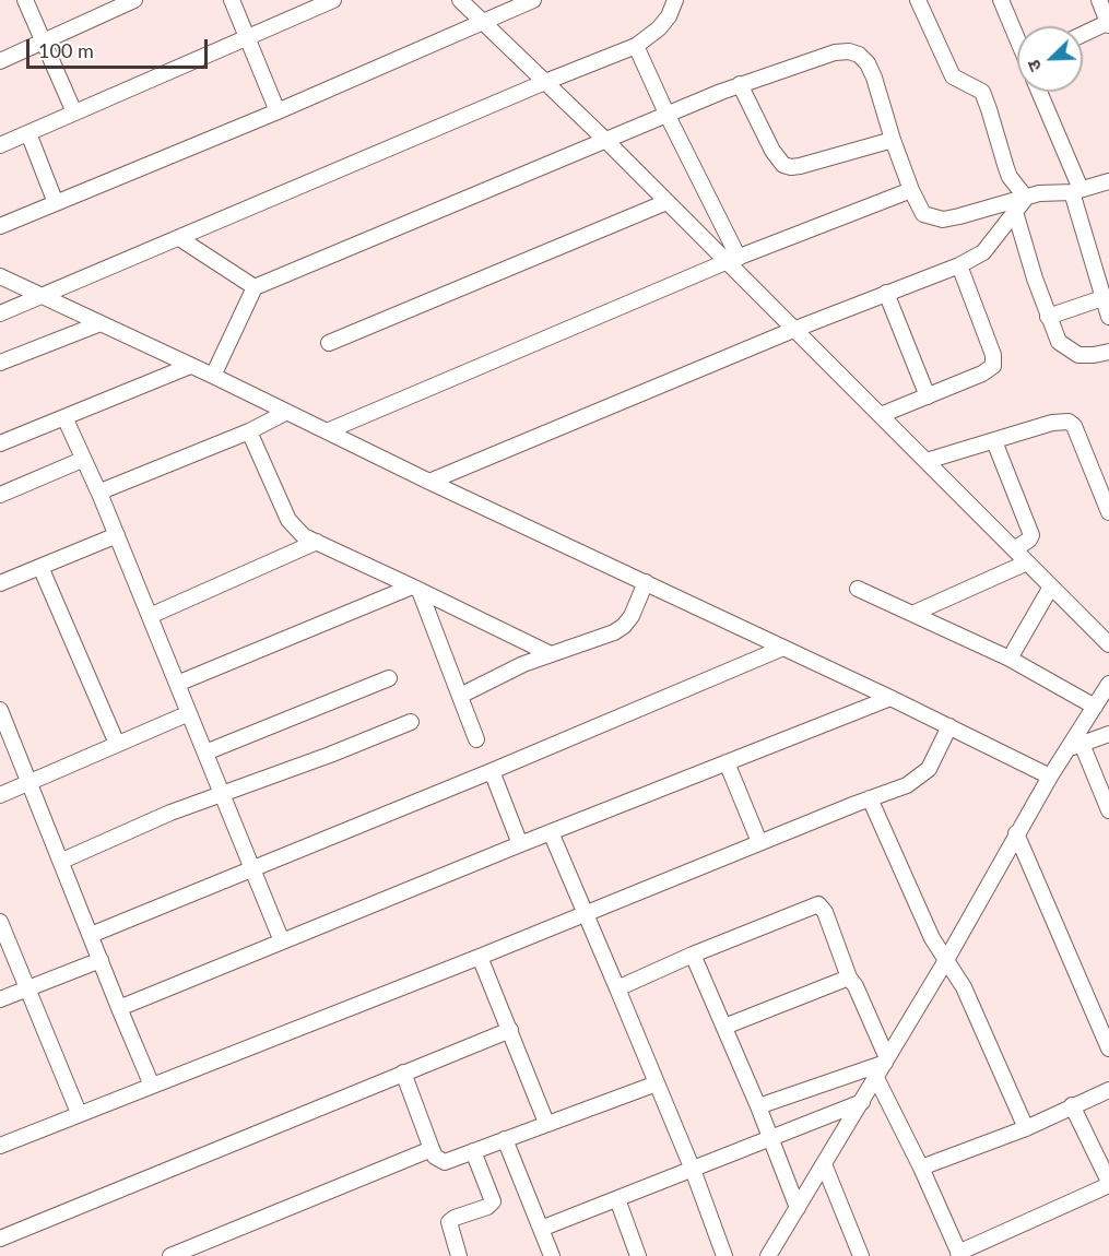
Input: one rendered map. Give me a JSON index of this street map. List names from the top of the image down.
{
  "scale_bar": "100 m",
  "north": "bottom left"
}
